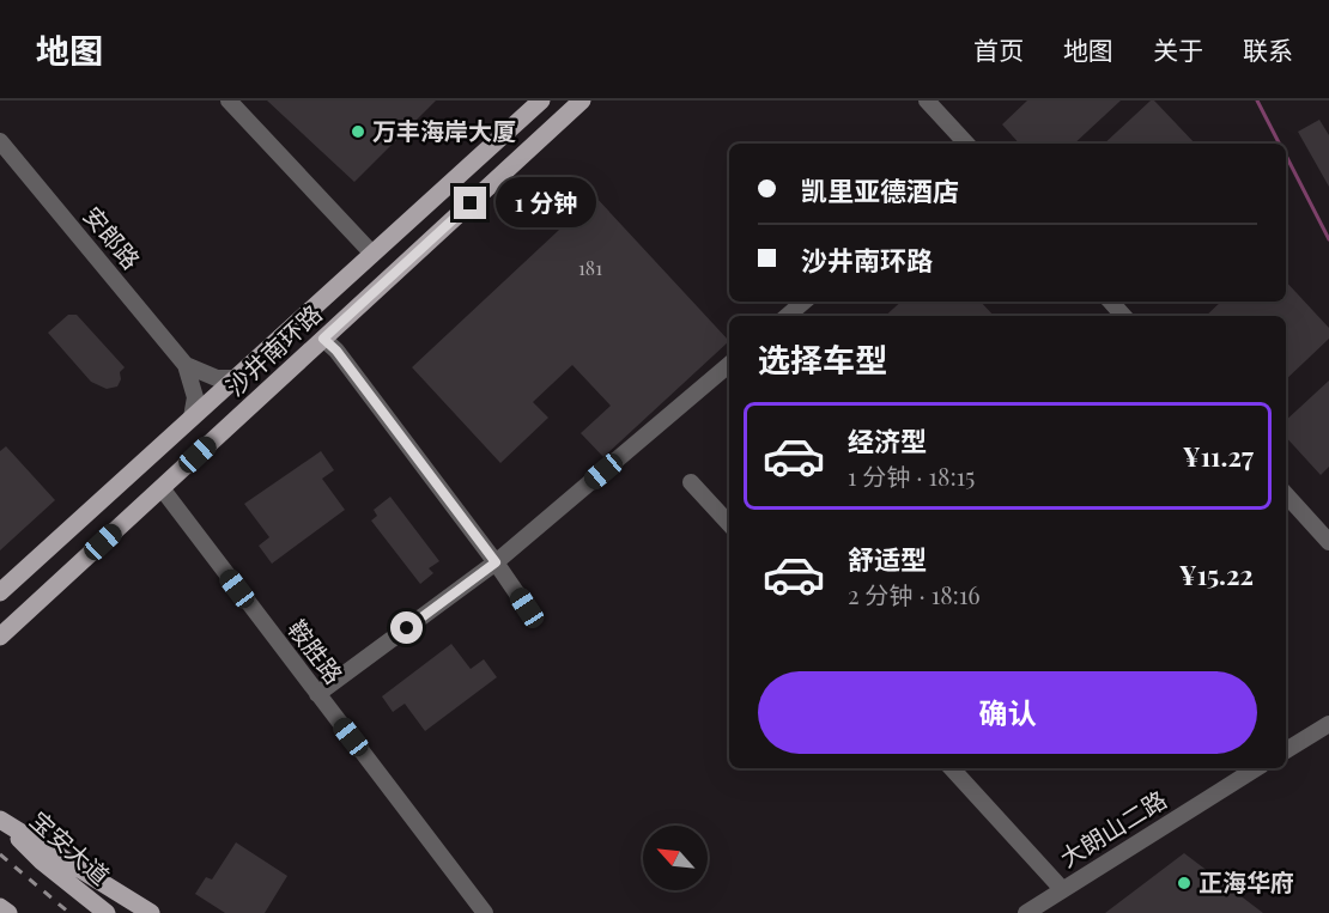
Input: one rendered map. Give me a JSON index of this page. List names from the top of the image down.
{
  "streets": {
    "main road": ["沙井南环路", "宝安大道"],
    "street": ["安郎路", "鞍胜路", "大朗山二路"]
  },
  "crossings": [
    ["安郎路", "沙井南环路"],
    ["沙井南环路", "鞍胜路"]
  ],
  "places": ["万丰海岸大厦", "正海华府"],
  "house_numbers": ["181"],
  "north": "top left",
  "page": {
    "header": "地图",
    "nav": [
      "首页",
      "地图",
      "关于",
      "联系"
    ],
    "banner": ["凯里亚德酒店", "沙井南环路"],
    "bubble": "1 分钟",
    "heading": "选择车型",
    "list": [
      {
        "name": "经济型",
        "note": "1 分钟 · 18:15",
        "value": "¥11.27"
      },
      {
        "name": "舒适型",
        "note": "2 分钟 · 18:16",
        "value": "¥15.22"
      }
    ],
    "buttons": "确认"
  }
}
